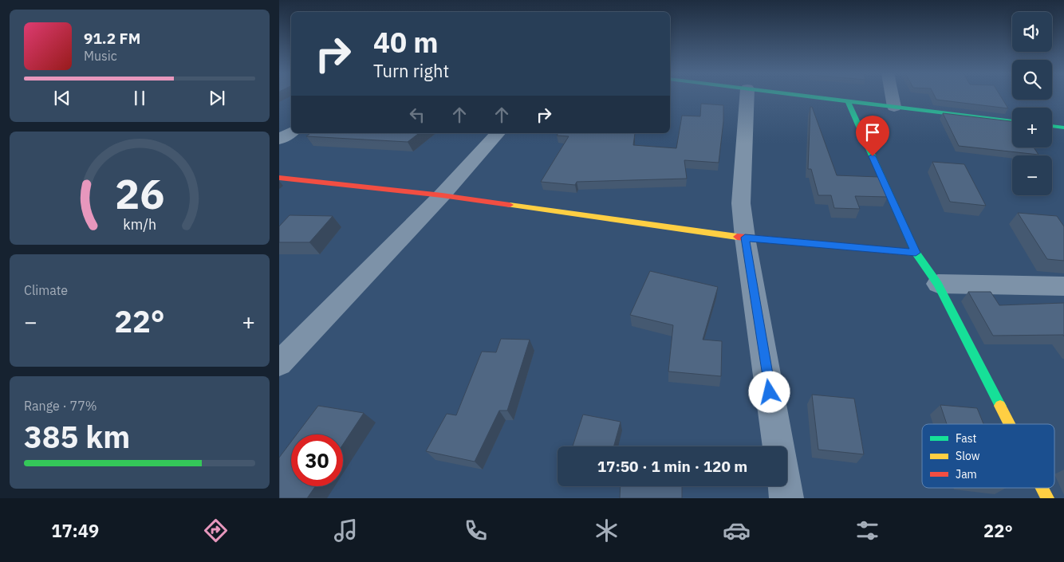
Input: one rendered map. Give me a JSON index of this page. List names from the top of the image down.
{
  "legend": ["Fast", "Slow", "Jam"],
  "page": {
    "map_buttons": ["+", "−"],
    "turn": ["40 m", "Turn right"],
    "song": ["91.2 FM", "Music"],
    "tile": [
      "Climate",
      ["Range · 77%", "385 km"]
    ],
    "heat": ["−", "22°", "+"],
    "limit": "30",
    "trip": "17:50 · 1 min · 120 m",
    "tabs": ["17:49", "22°"],
    "gauge": ["26", "km/h"]
  }
}
